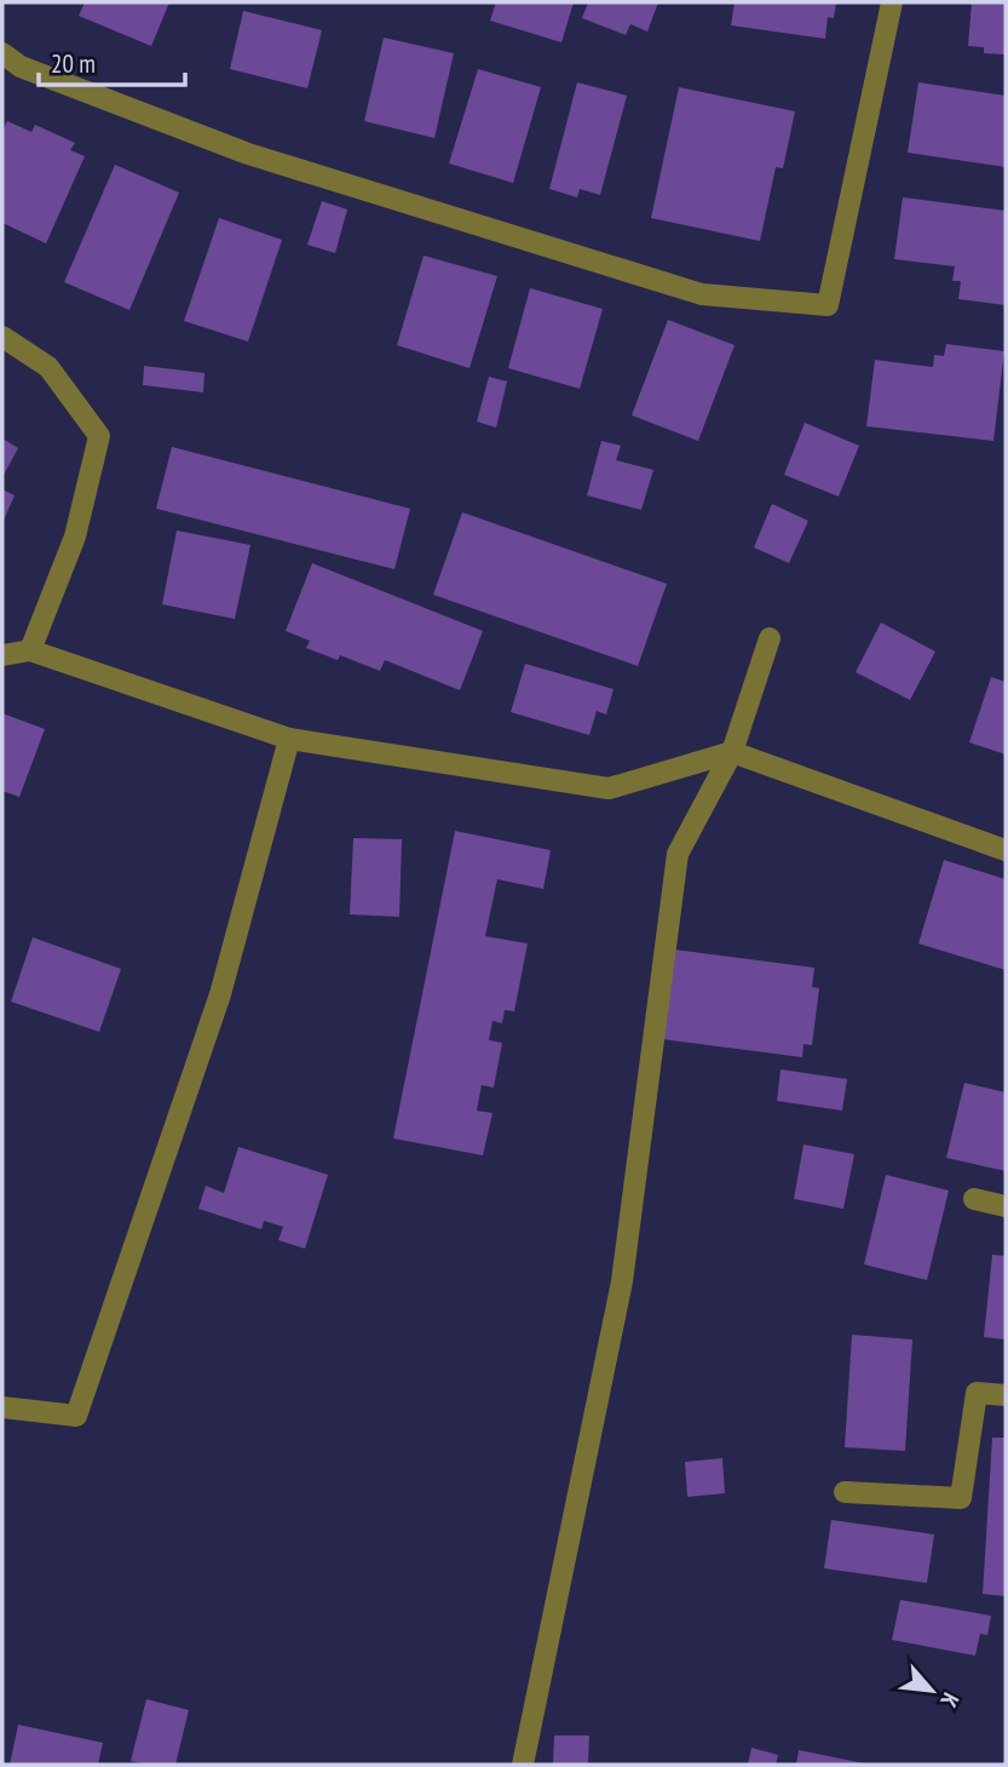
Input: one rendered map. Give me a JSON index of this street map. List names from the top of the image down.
{
  "scale_bar": "20 m",
  "north": "bottom right"
}
